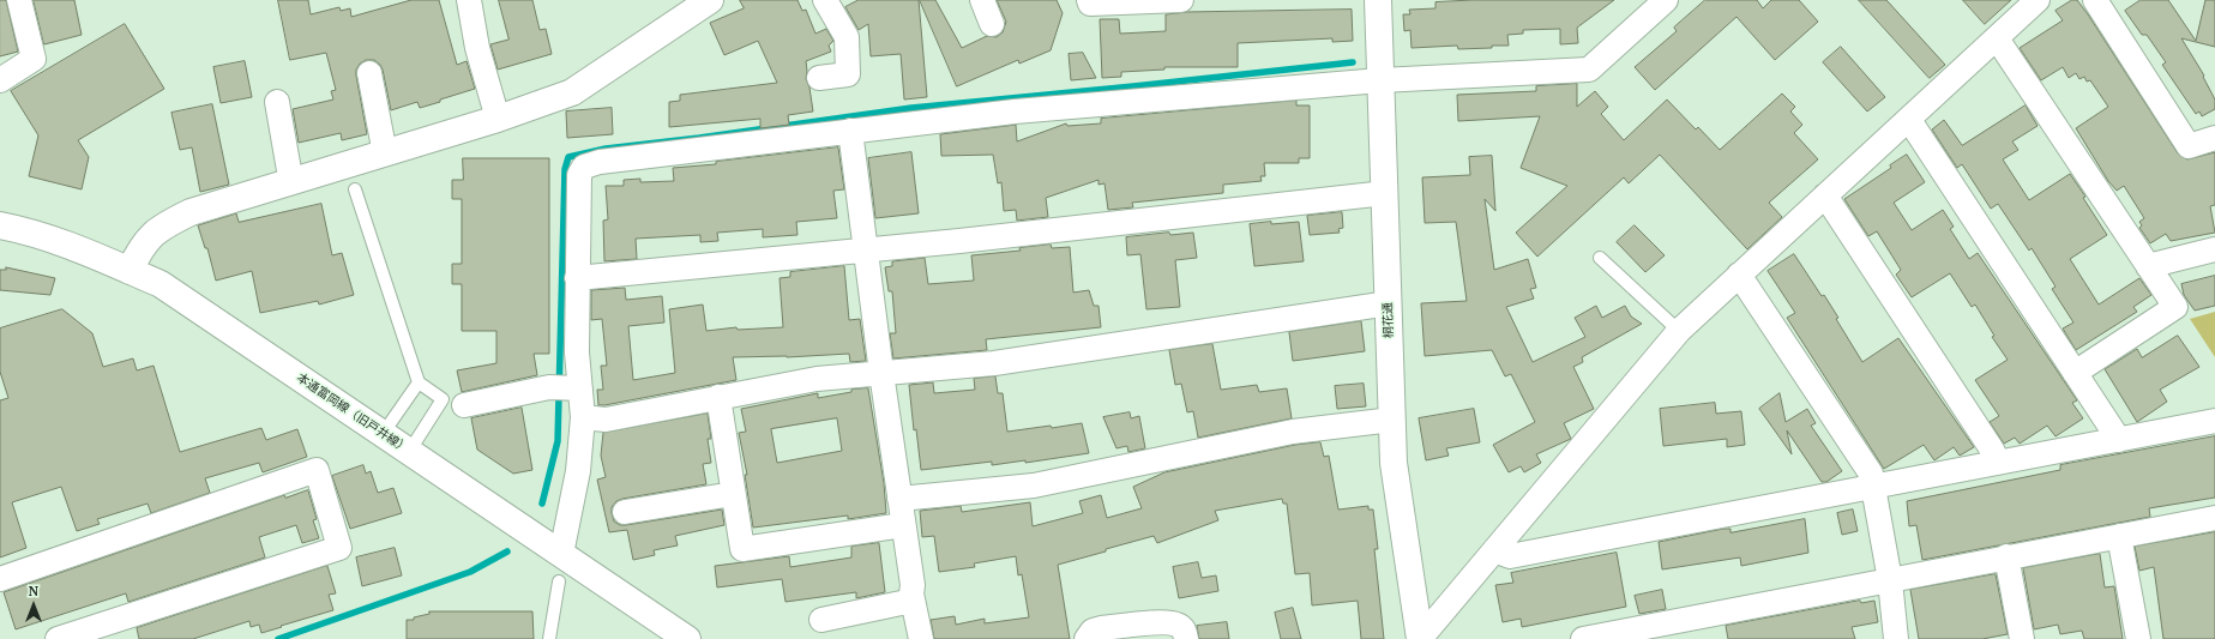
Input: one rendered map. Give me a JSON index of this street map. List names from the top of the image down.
{
  "streets": {
    "street": ["桐花通", "本通富岡線（旧戸井線）"]
  },
  "north": "top"
}
